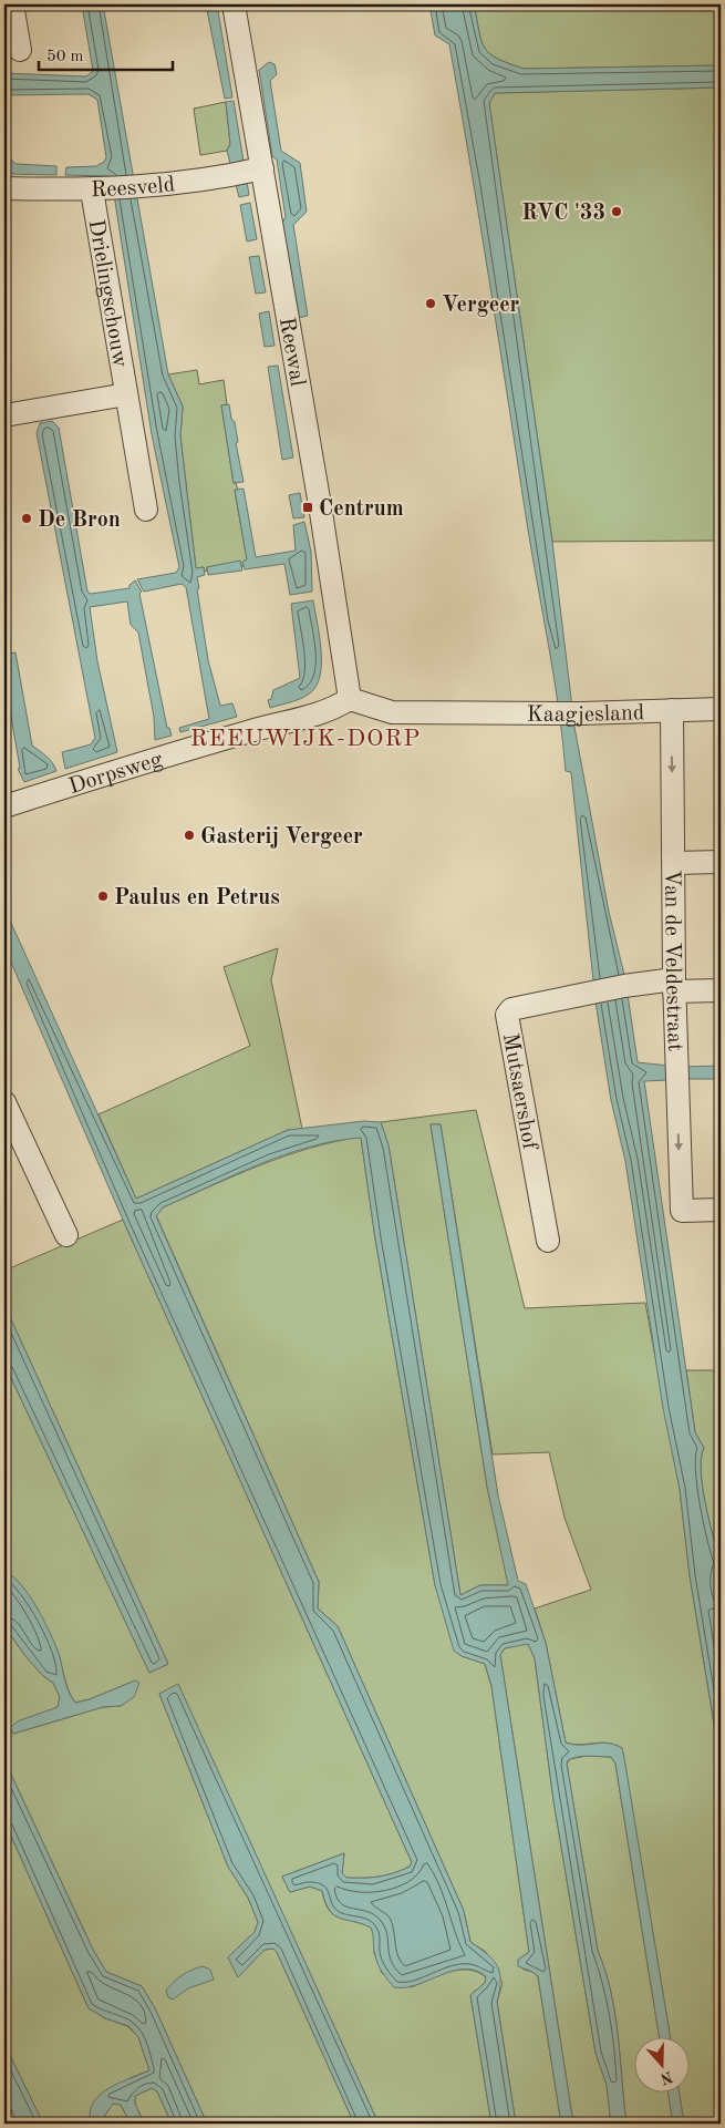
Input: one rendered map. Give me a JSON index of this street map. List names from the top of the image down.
{
  "streets": {
    "street": [
      "Reesveld",
      "Drielingschouw",
      "Reewal",
      "Kaagjesland",
      "Dorpsweg",
      "Van de Veldestraat",
      "Mutsaershof"
    ]
  },
  "crossings": [
    ["Reesveld", "Drielingschouw"],
    ["Reesveld", "Reewal"],
    ["Reewal", "Kaagjesland"],
    ["Reewal", "Dorpsweg"],
    ["Kaagjesland", "Dorpsweg"],
    ["Kaagjesland", "Van de Veldestraat"],
    ["Van de Veldestraat", "Mutsaershof"]
  ],
  "one_way": ["Van de Veldestraat"],
  "districts": ["REEUWIJK-DORP"],
  "places": {
    "other": [
      "RVC '33",
      "Vergeer",
      "De Bron",
      "Gasterij Vergeer",
      "Paulus en Petrus"
    ],
    "transit": ["Centrum"]
  },
  "scale_bar": "50 m",
  "north": "bottom"
}
